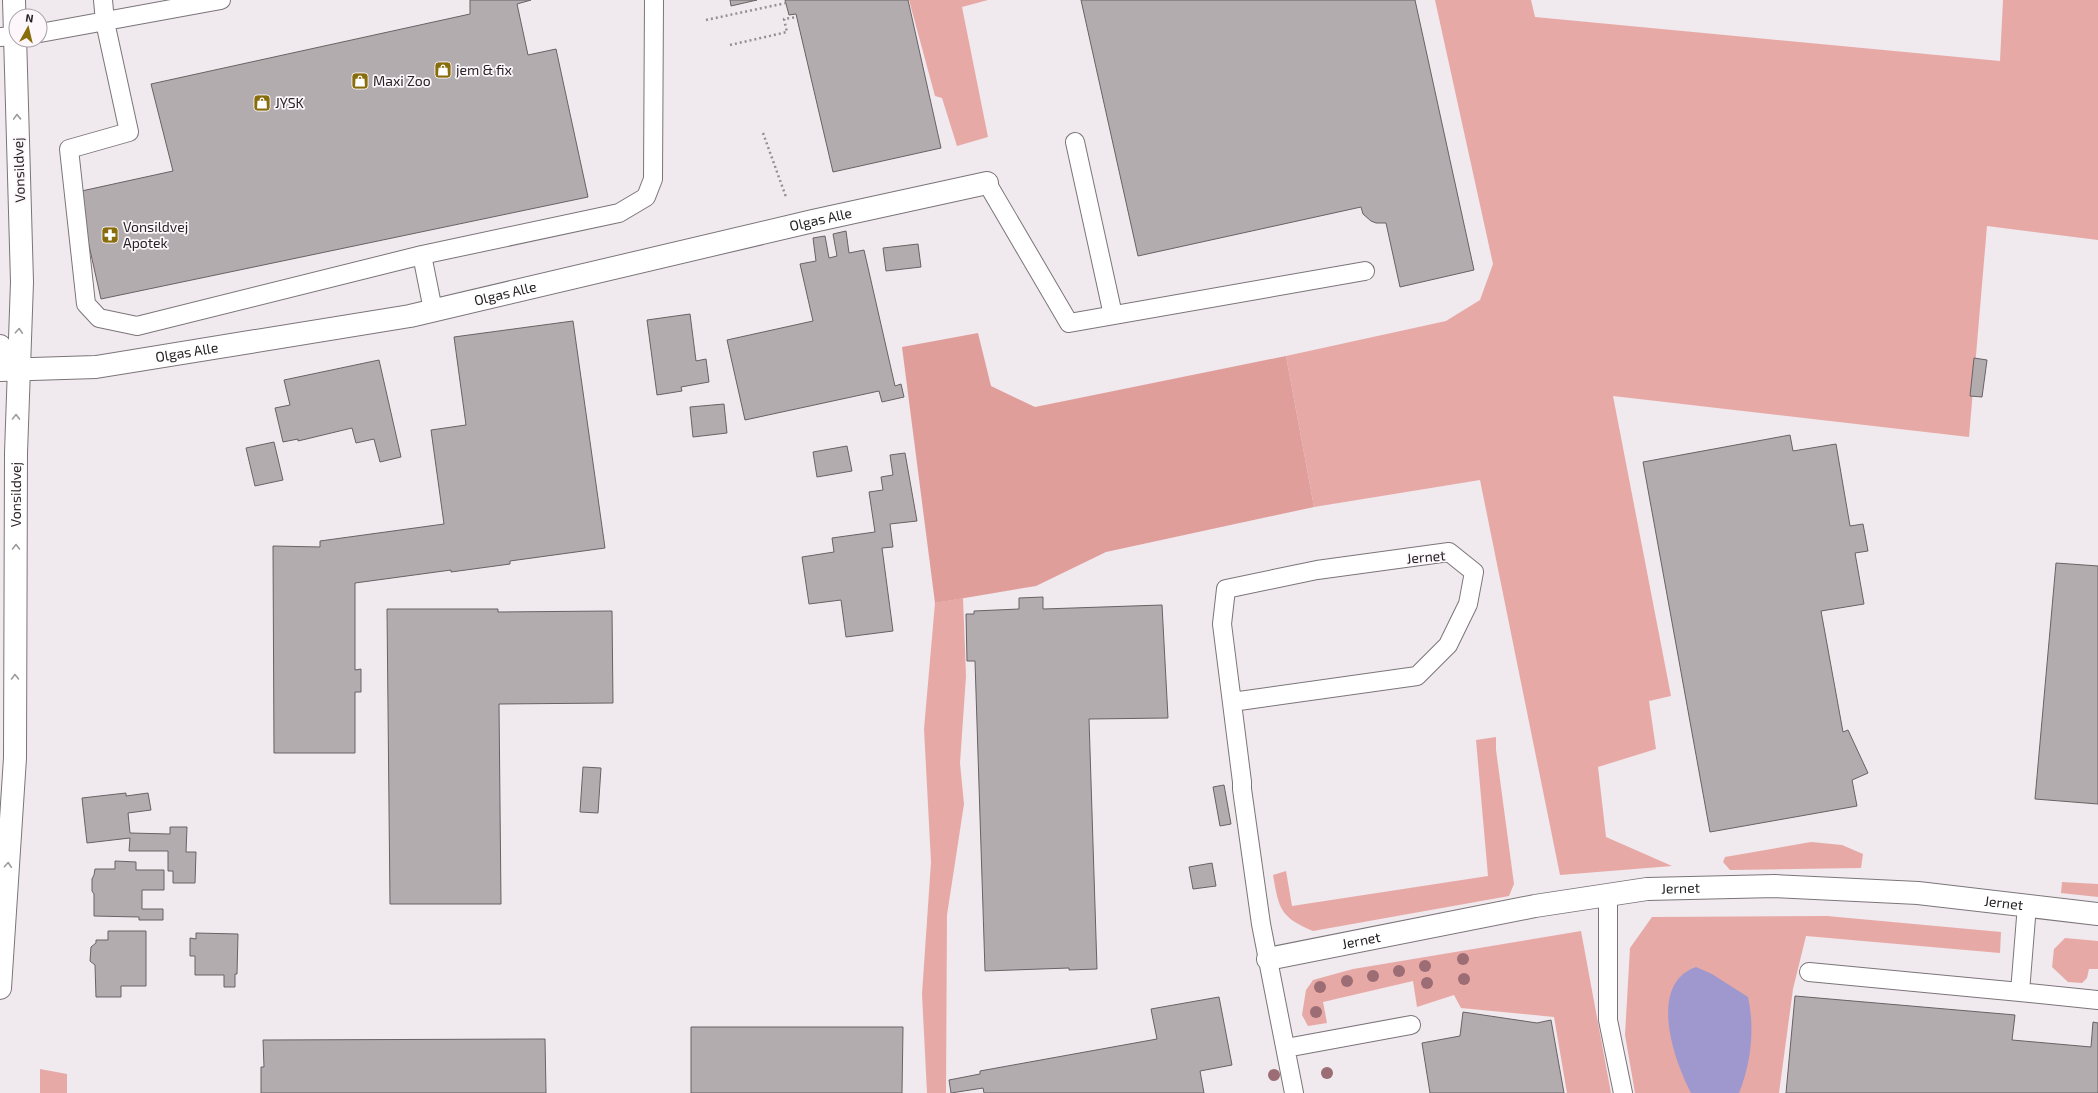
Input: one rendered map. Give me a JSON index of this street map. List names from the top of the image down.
{
  "streets": {
    "street": ["Vonsildvej", "Olgas Alle", "Jernet"]
  },
  "crossings": [
    ["Vonsildvej", "Olgas Alle"]
  ],
  "one_way": ["Vonsildvej"],
  "places": {
    "shop": ["jem & fix", "Maxi Zoo", "JYSK"],
    "pharmacy": ["Vonsildvej Apotek"]
  },
  "north": "top"
}
